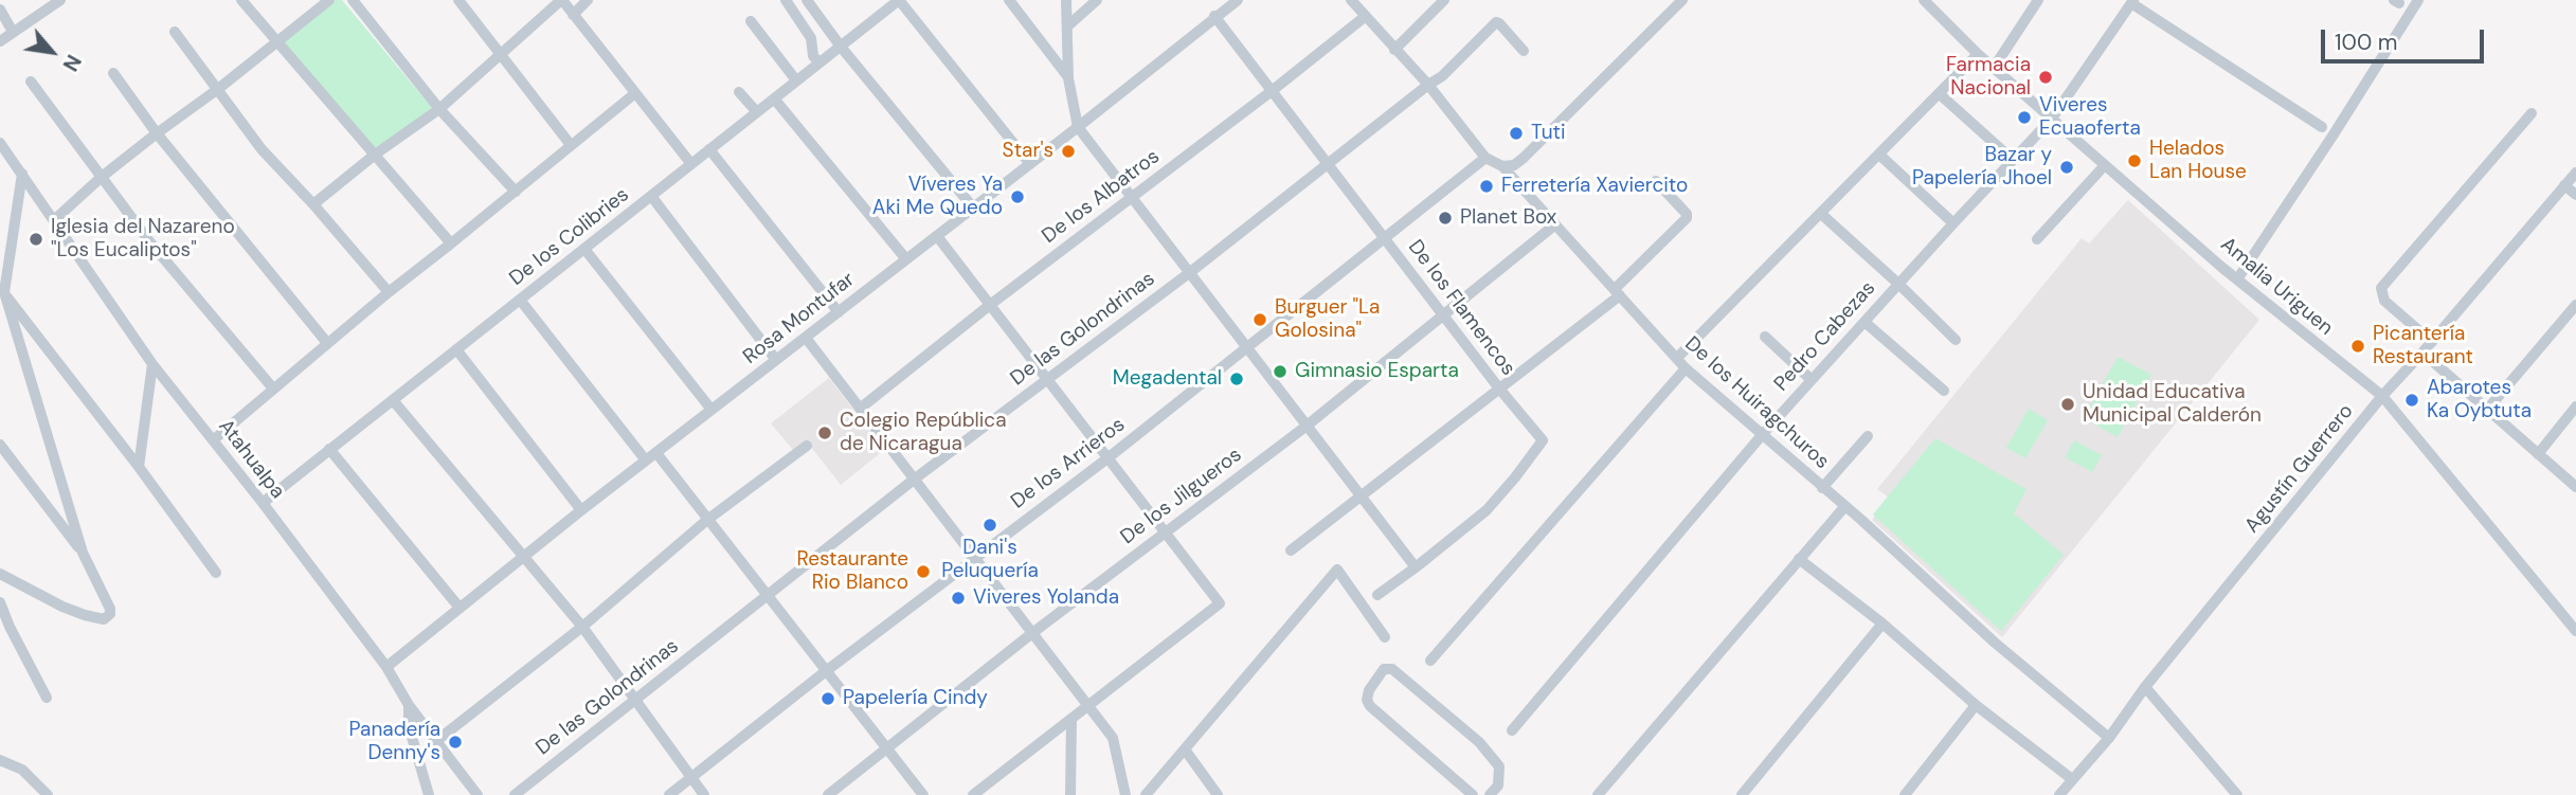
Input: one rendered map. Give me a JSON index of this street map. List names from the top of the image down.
{
  "streets": {
    "street": [
      "De los Albatros",
      "De los Colibries",
      "Amalia Uriguen",
      "De los Flamencos",
      "Rosa Montufar",
      "De las Golondrinas",
      "Pedro Cabezas",
      "De los Huiragchuros",
      "Atahualpa",
      "De los Arrieros",
      "Agustín Guerrero",
      "De los Jilgueros"
    ]
  },
  "crossings": [
    ["De los Albatros", "De los Flamencos"],
    ["De los Albatros", "De los Huiragchuros"],
    ["De los Colibries", "Atahualpa"],
    ["Amalia Uriguen", "Pedro Cabezas"],
    ["Amalia Uriguen", "Agustín Guerrero"],
    ["De los Flamencos", "Rosa Montufar"],
    ["De los Flamencos", "De las Golondrinas"],
    ["De los Flamencos", "De los Arrieros"],
    ["De los Flamencos", "De los Jilgueros"],
    ["Rosa Montufar", "Atahualpa"],
    ["De las Golondrinas", "De los Huiragchuros"],
    ["Pedro Cabezas", "De los Huiragchuros"],
    ["De los Huiragchuros", "De los Arrieros"],
    ["De los Huiragchuros", "Agustín Guerrero"],
    ["De los Huiragchuros", "De los Jilgueros"]
  ],
  "places": [
    "Farmacia Nacional",
    "Viveres Ecuaoferta",
    "Tuti",
    "Star's",
    "Helados Lan House",
    "Bazar y Papelería Jhoel",
    "Ferretería Xaviercito",
    "Víveres Ya Aki Me Quedo",
    "Planet Box",
    "Iglesia del Nazareno \"Los Eucaliptos\"",
    "Burguer \"La Golosina\"",
    "Picantería Restaurant",
    "Gimnasio Esparta",
    "Megadental",
    "Abarotes Ka Oybtuta",
    "Unidad Educativa Municipal Calderón",
    "Colegio República de Nicaragua",
    "Dani's Peluquería",
    "Restaurante Rio Blanco",
    "Viveres Yolanda",
    "Papelería Cindy",
    "Panadería Denny's"
  ],
  "scale_bar": "100 m",
  "north": "bottom right"
}
